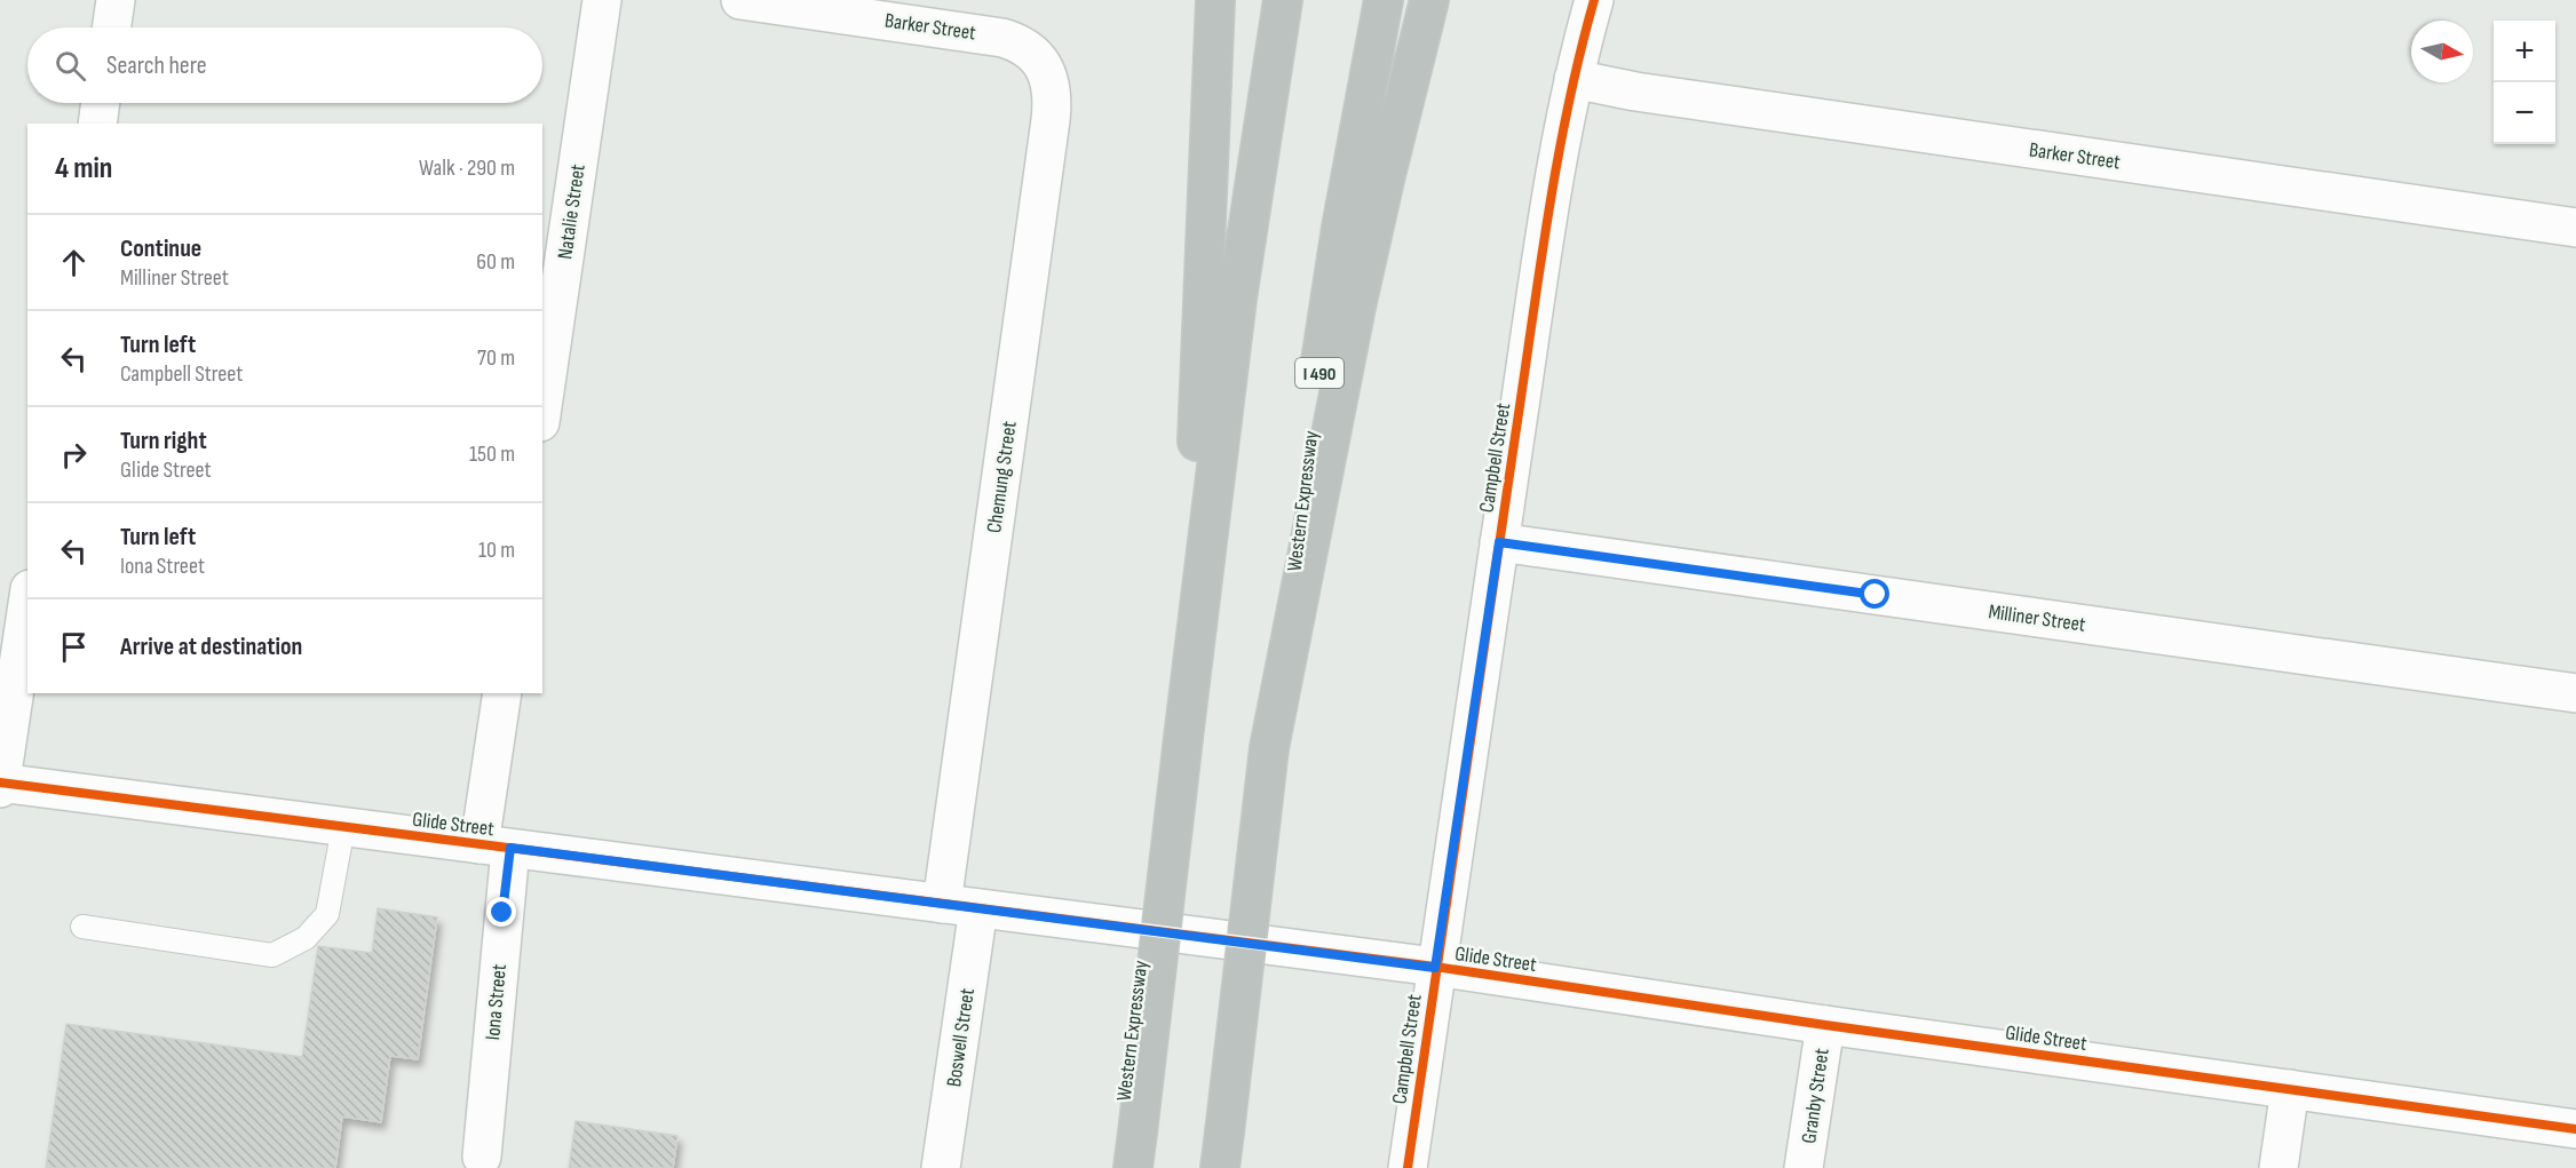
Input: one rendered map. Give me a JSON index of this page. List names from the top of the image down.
{
  "streets": {
    "highway": ["I 490", "Western Expressway"],
    "street": [
      "Barker Street",
      "Natalie Street",
      "Campbell Street",
      "Chemung Street",
      "Milliner Street",
      "Glide Street",
      "Iona Street",
      "Boswell Street",
      "Granby Street"
    ]
  },
  "crossings": [
    ["Barker Street", "Campbell Street"],
    ["Barker Street", "Chemung Street"],
    ["Campbell Street", "Milliner Street"],
    ["Campbell Street", "Glide Street"],
    ["Chemung Street", "Glide Street"],
    ["Glide Street", "Iona Street"],
    ["Glide Street", "Boswell Street"],
    ["Glide Street", "Granby Street"]
  ],
  "north": "right",
  "page": {
    "map_buttons": ["+", "−"],
    "search": "Search here",
    "heading": ["4 min", "Walk · 290 m"],
    "list": [
      ["Continue", "Milliner Street", "60 m"],
      ["Turn left", "Campbell Street", "70 m"],
      ["Turn right", "Glide Street", "150 m"],
      ["Turn left", "Iona Street", "10 m"],
      "Arrive at destination"
    ]
  }
}
